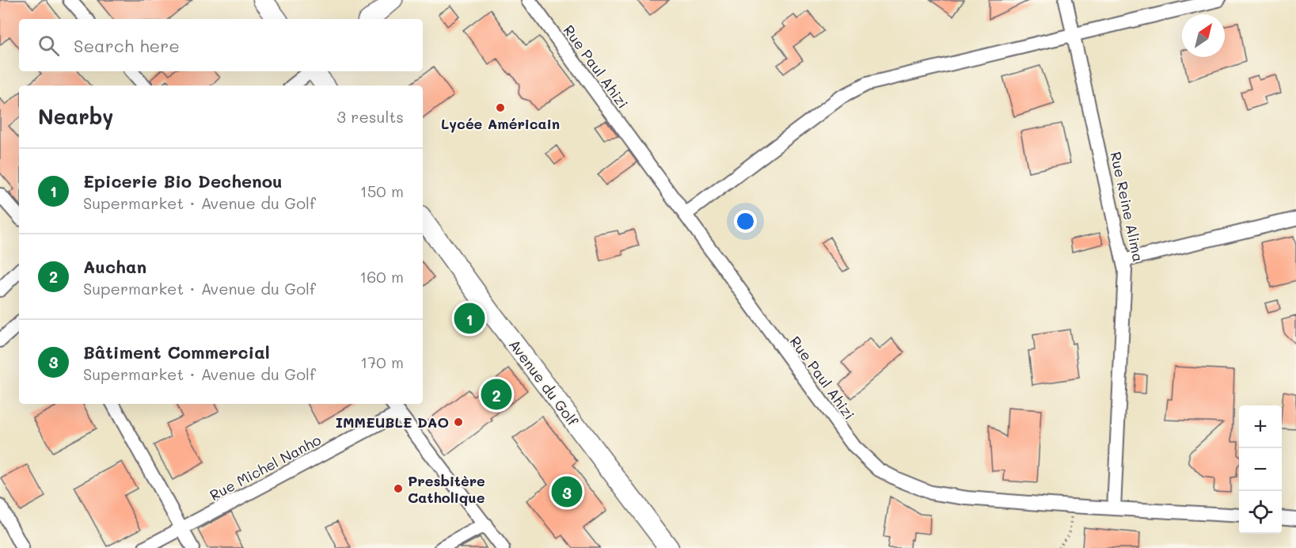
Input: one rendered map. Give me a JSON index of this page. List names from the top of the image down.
{
  "streets": {
    "main road": ["Avenue du Golf"],
    "street": ["Rue Paul Ahizi", "Rue Reine Alima", "Rue Michel Nanho"]
  },
  "crossings": [
    ["Rue Paul Ahizi", "Rue Reine Alima"]
  ],
  "places": ["Lycée Américain", "IMMEUBLE DAO", "Presbitère Catholique"],
  "north": "top right",
  "page": {
    "search": "Search here",
    "heading": ["Nearby", "3 results"],
    "list": [
      {
        "mark": "1",
        "name": "Epicerie Bio Dechenou",
        "note": "Supermarket · Avenue du Golf",
        "value": "150 m"
      },
      {
        "mark": "2",
        "name": "Auchan",
        "note": "Supermarket · Avenue du Golf",
        "value": "160 m"
      },
      {
        "mark": "3",
        "name": "Bâtiment Commercial",
        "note": "Supermarket · Avenue du Golf",
        "value": "170 m"
      }
    ],
    "pins": ["1", "2", "3"],
    "map_buttons": ["+", "−"]
  }
}
